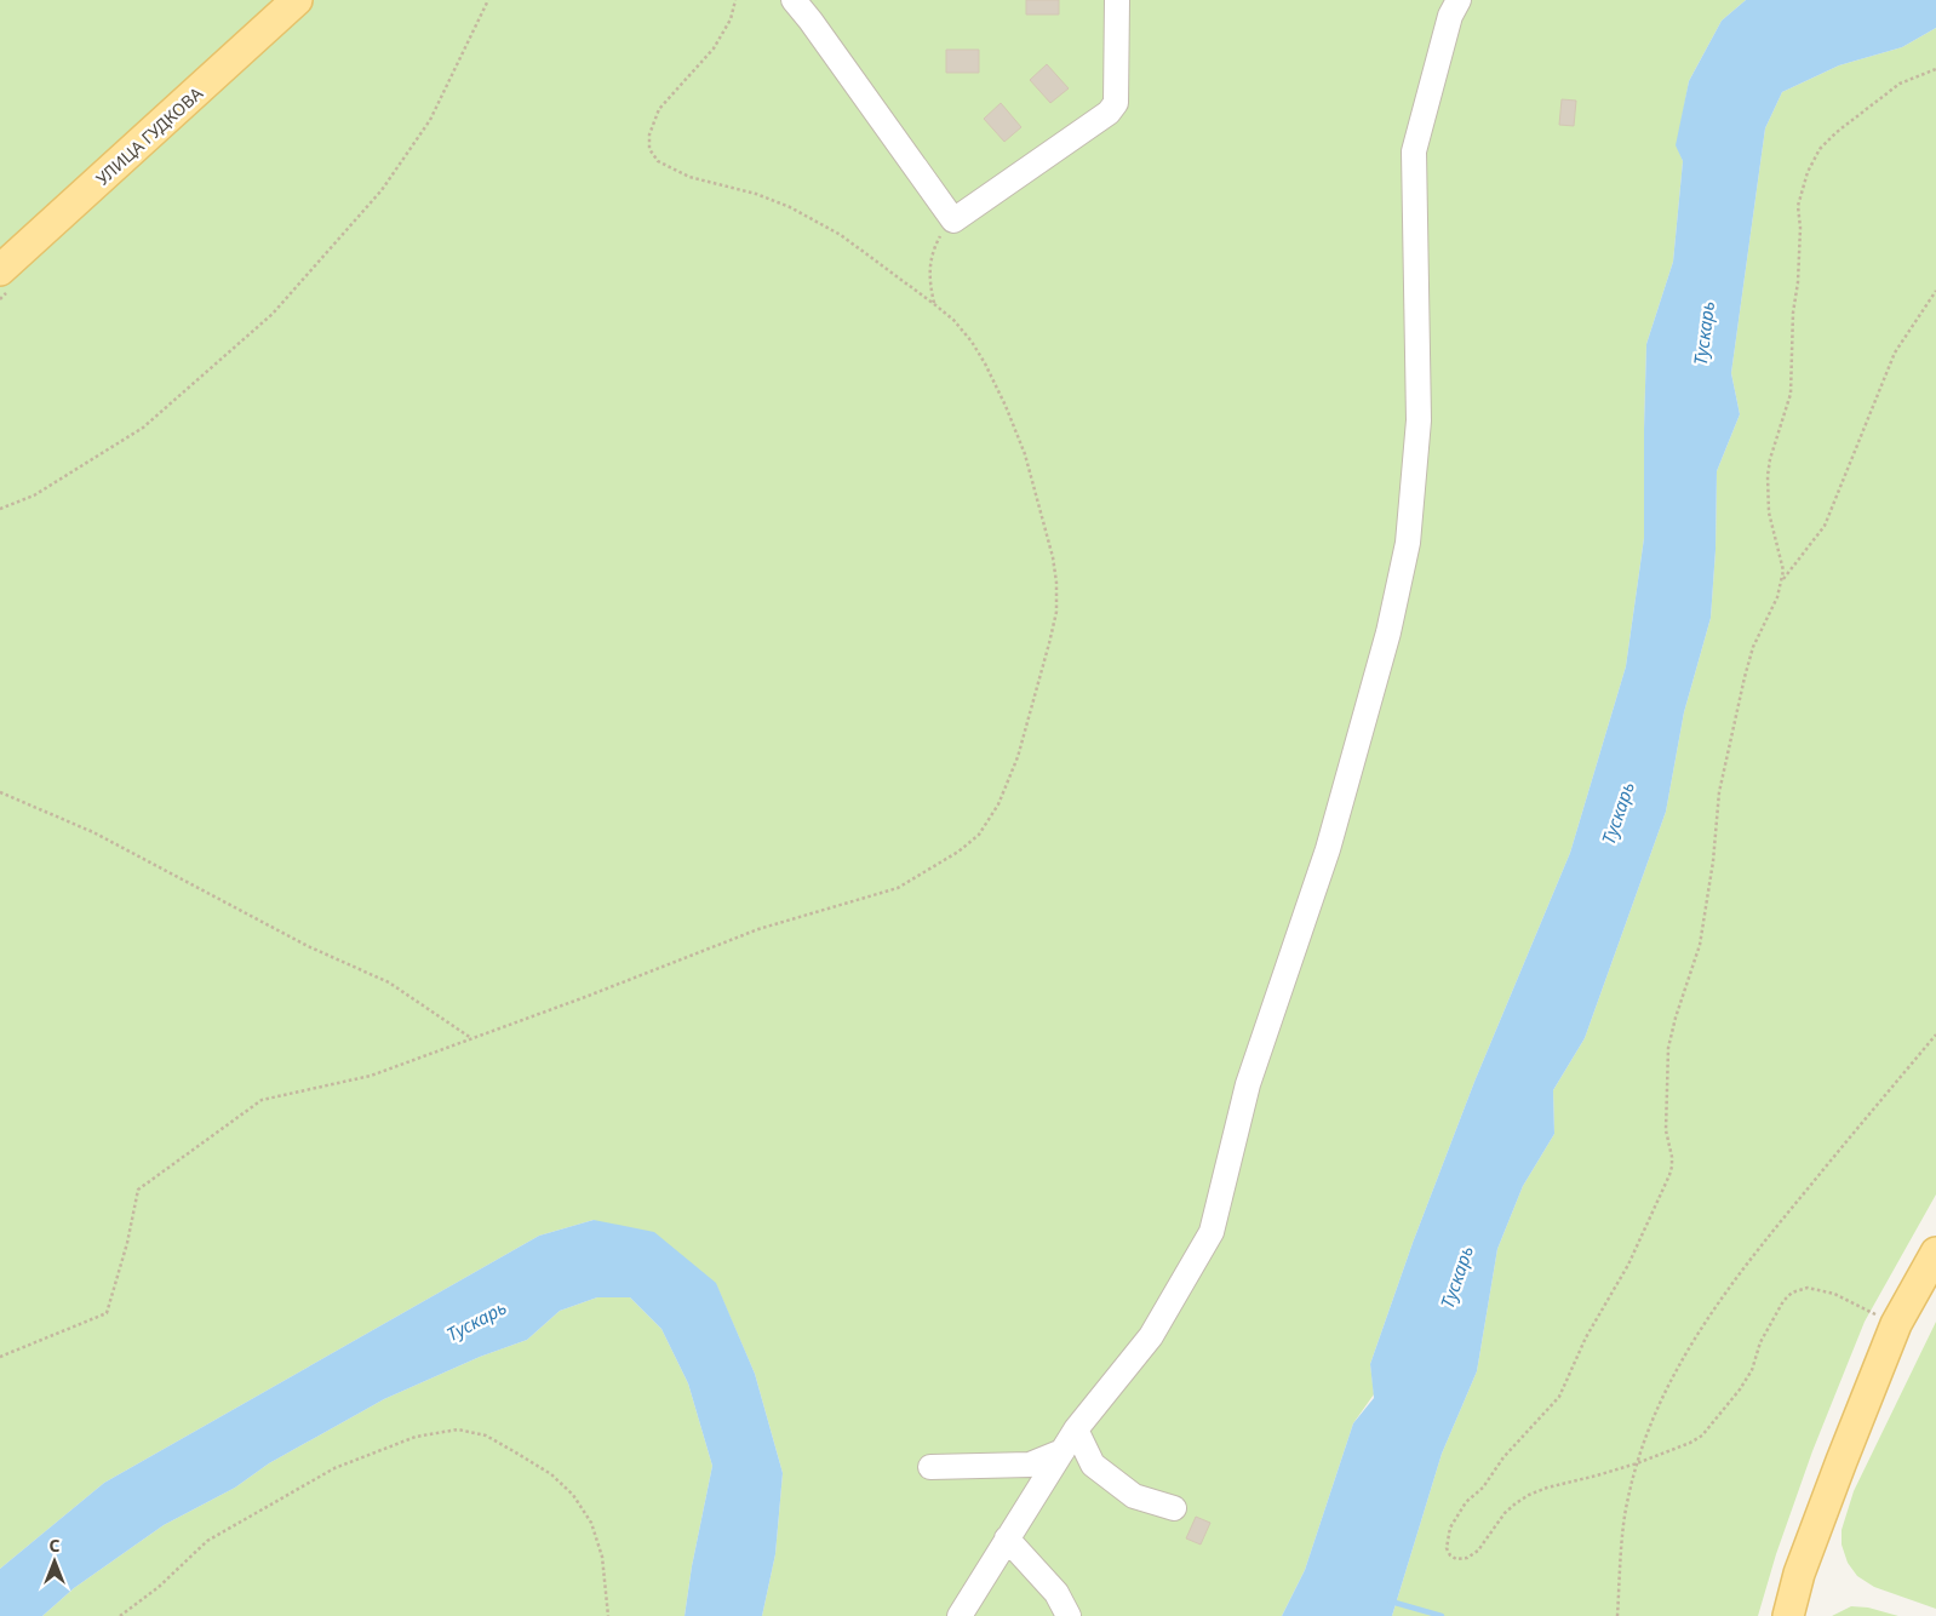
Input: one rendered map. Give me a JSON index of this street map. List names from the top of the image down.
{
  "streets": {
    "main road": ["УЛИЦА ГУДКОВА"]
  },
  "water": ["Тускарь"],
  "north": "top"
}
